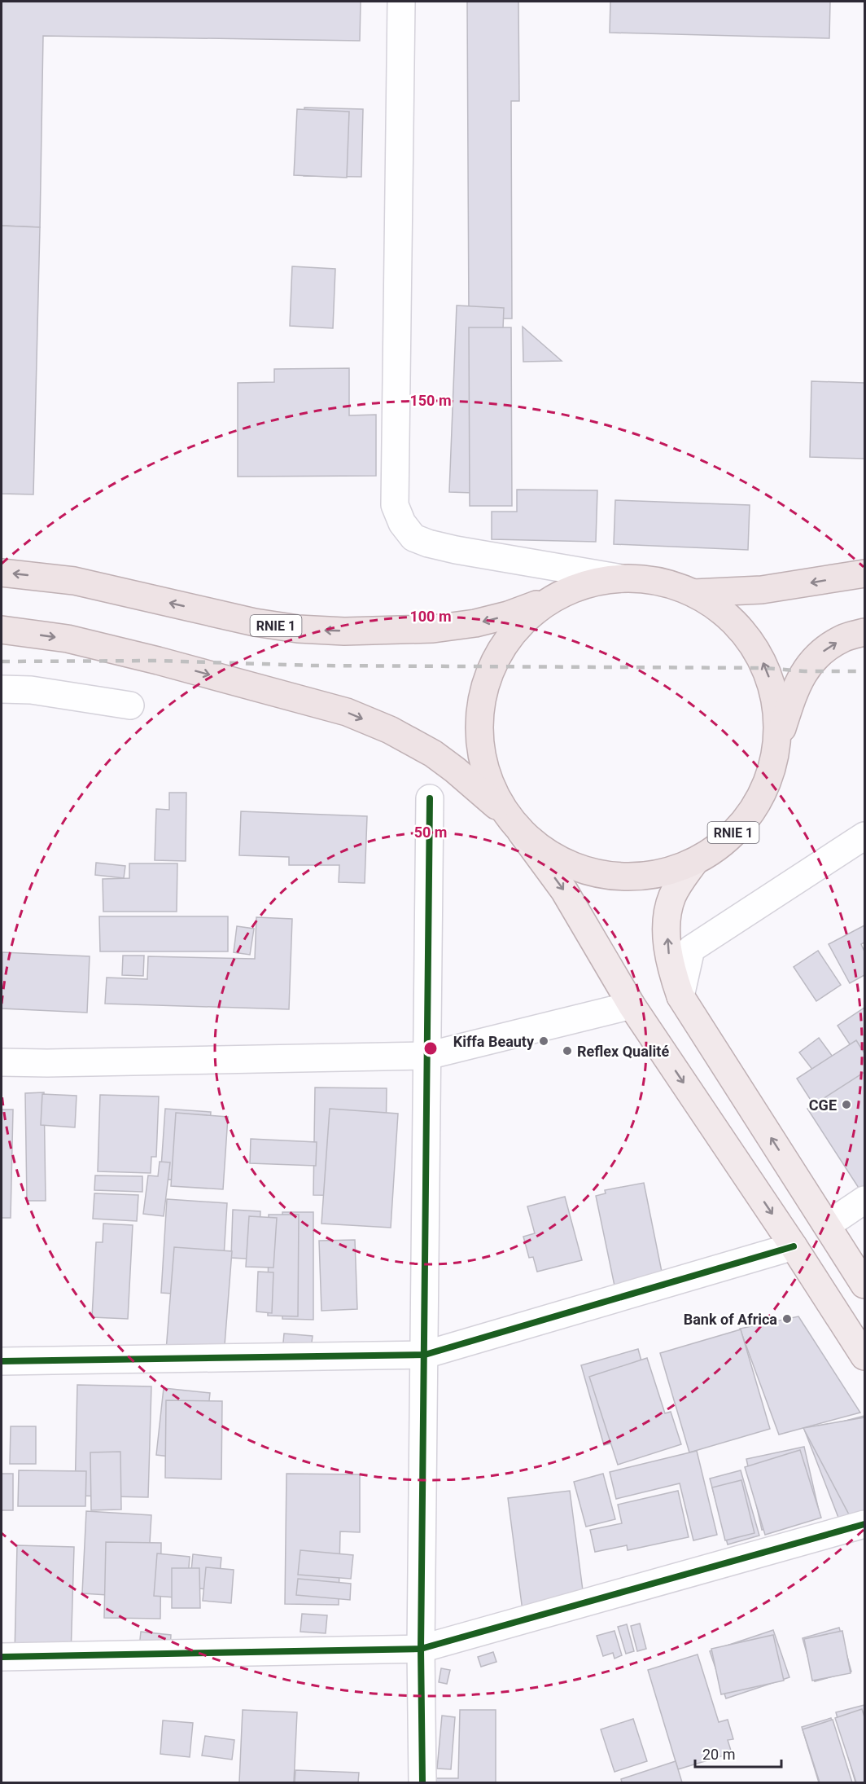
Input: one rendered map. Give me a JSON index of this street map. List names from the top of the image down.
{
  "streets": {
    "highway": ["RNIE 1"]
  },
  "places": [
    "Kiffa Beauty",
    "Reflex Qualité",
    "CGE",
    "Bank of Africa"
  ],
  "scale_bar": "20 m",
  "rings": ["150 m", "100 m", "50 m"]
}
